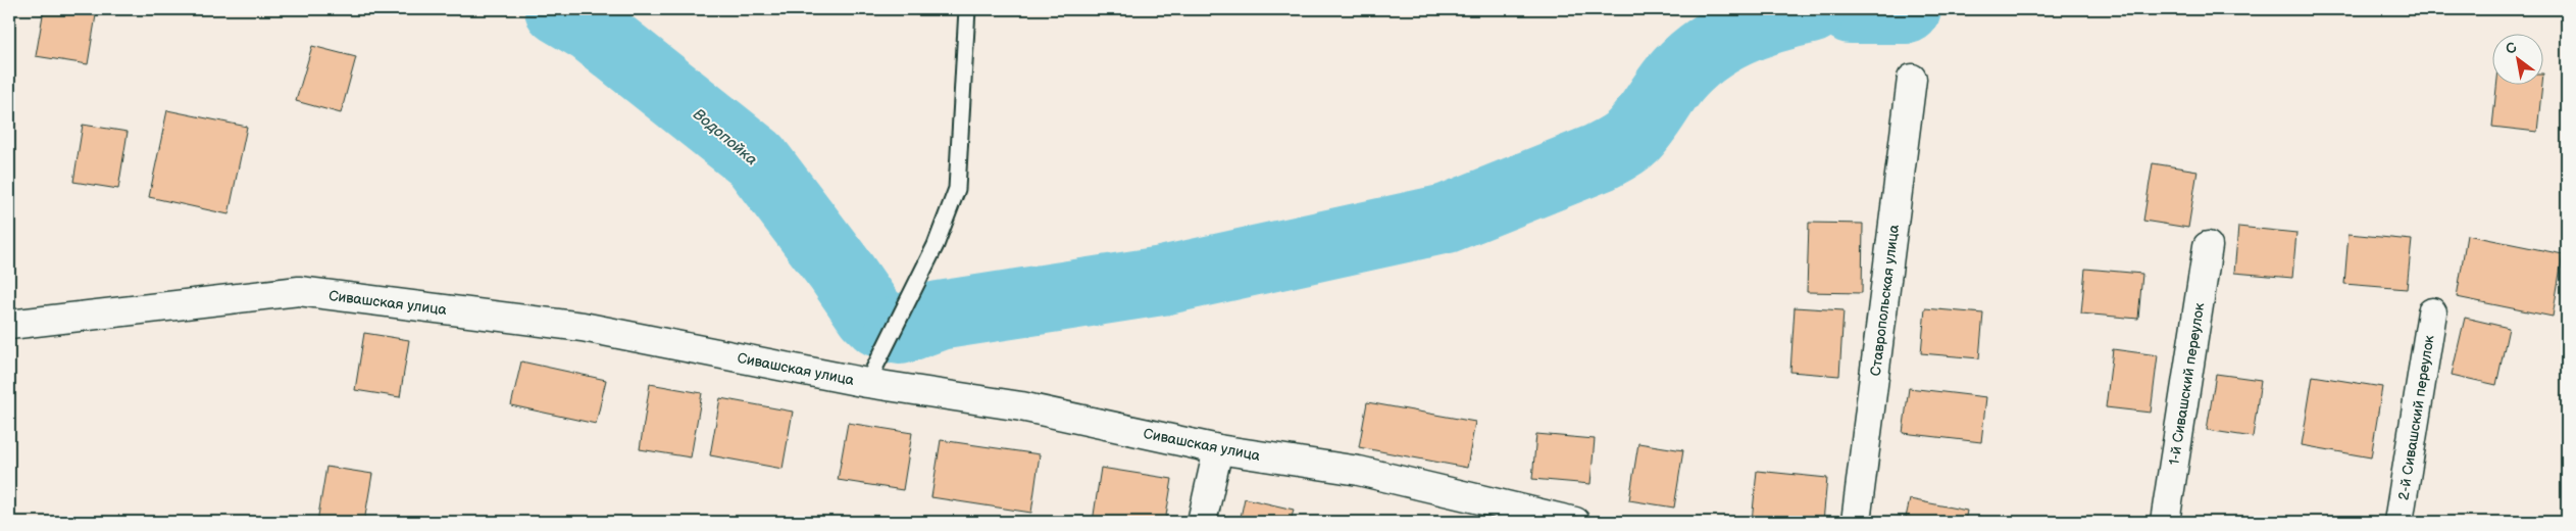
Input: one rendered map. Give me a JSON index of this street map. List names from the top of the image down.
{
  "streets": {
    "street": [
      "Ставропольская улица",
      "Сивашская улица",
      "1-й Сивашский переулок",
      "2-й Сивашский переулок"
    ]
  },
  "water": ["Водопойка"],
  "north": "top left"
}
